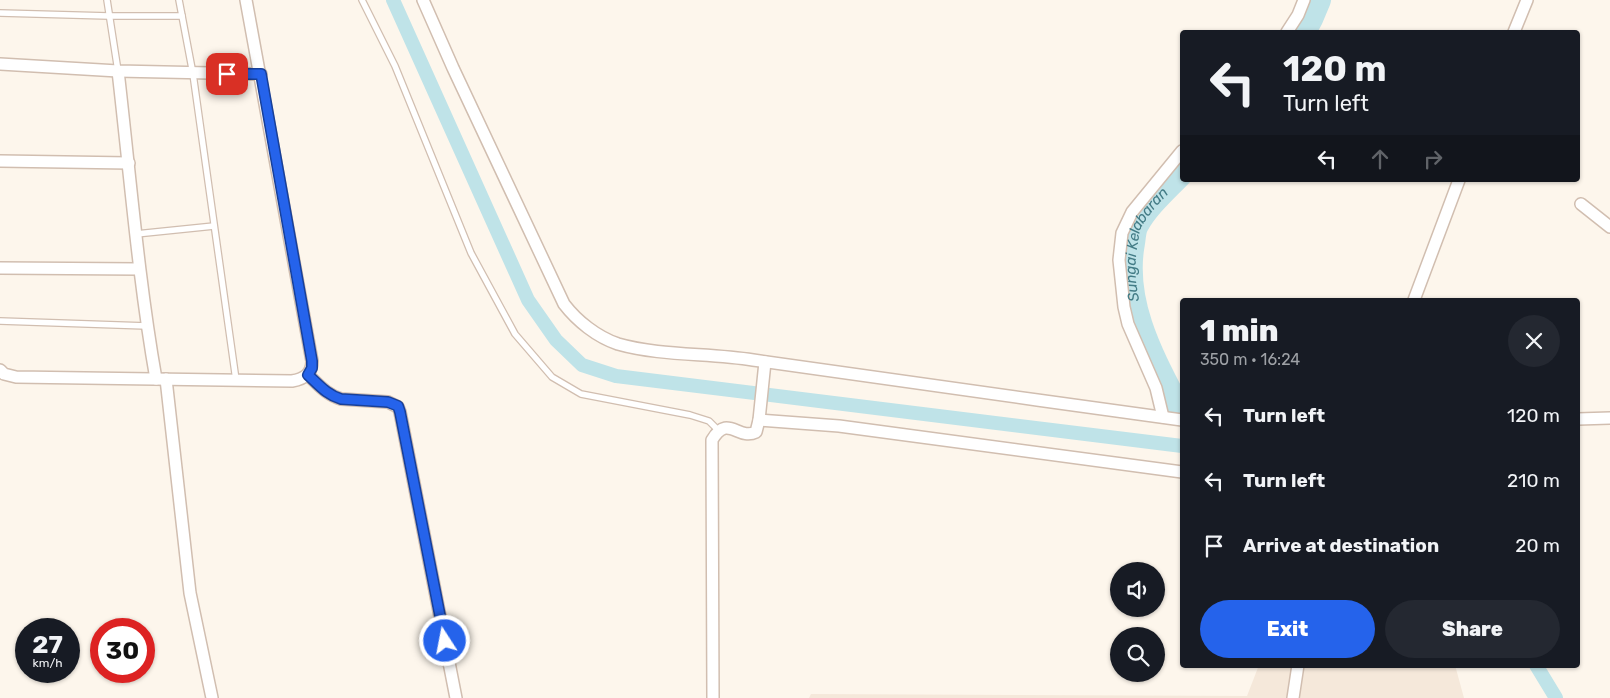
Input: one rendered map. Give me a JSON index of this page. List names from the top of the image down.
{
  "water": ["Sungai Kelabaran"],
  "page": {
    "turn": ["120 m", "Turn left"],
    "heading": ["1 min", "350 m · 16:24"],
    "list": [
      {
        "name": "Turn left",
        "value": "120 m"
      },
      {
        "name": "Turn left",
        "value": "210 m"
      },
      {
        "name": "Arrive at destination",
        "value": "20 m"
      }
    ],
    "buttons": ["Exit", "Share"],
    "speed": "27 km/h",
    "limit": "30"
  }
}
